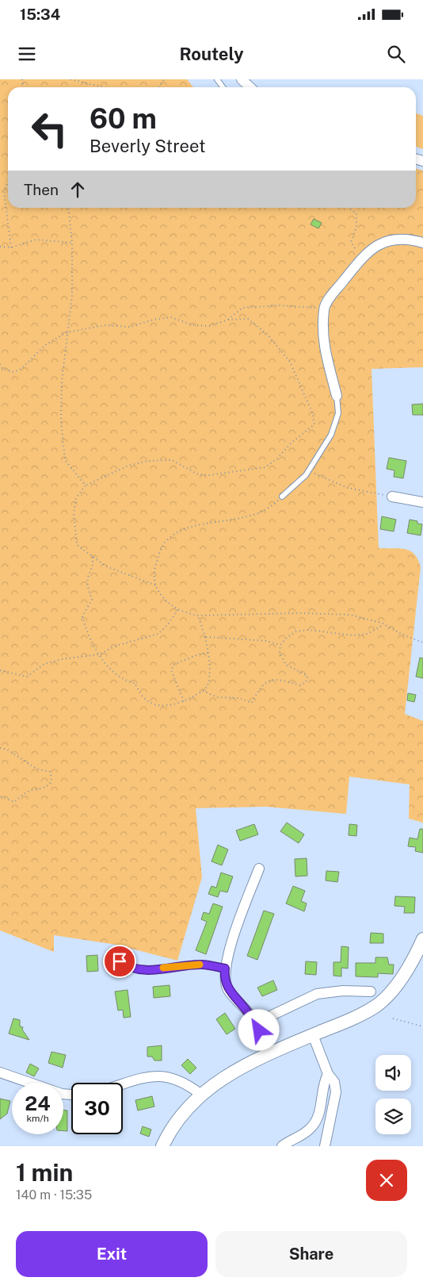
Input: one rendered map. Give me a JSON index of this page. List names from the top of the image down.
{
  "page": {
    "status": "15:34",
    "header": "Routely",
    "turn": ["60 m", "Beverly Street"],
    "then": "Then",
    "speed": "24 km/h",
    "limit": "30",
    "heading": ["1 min", "140 m · 15:35"],
    "buttons": ["Exit", "Share"]
  }
}
